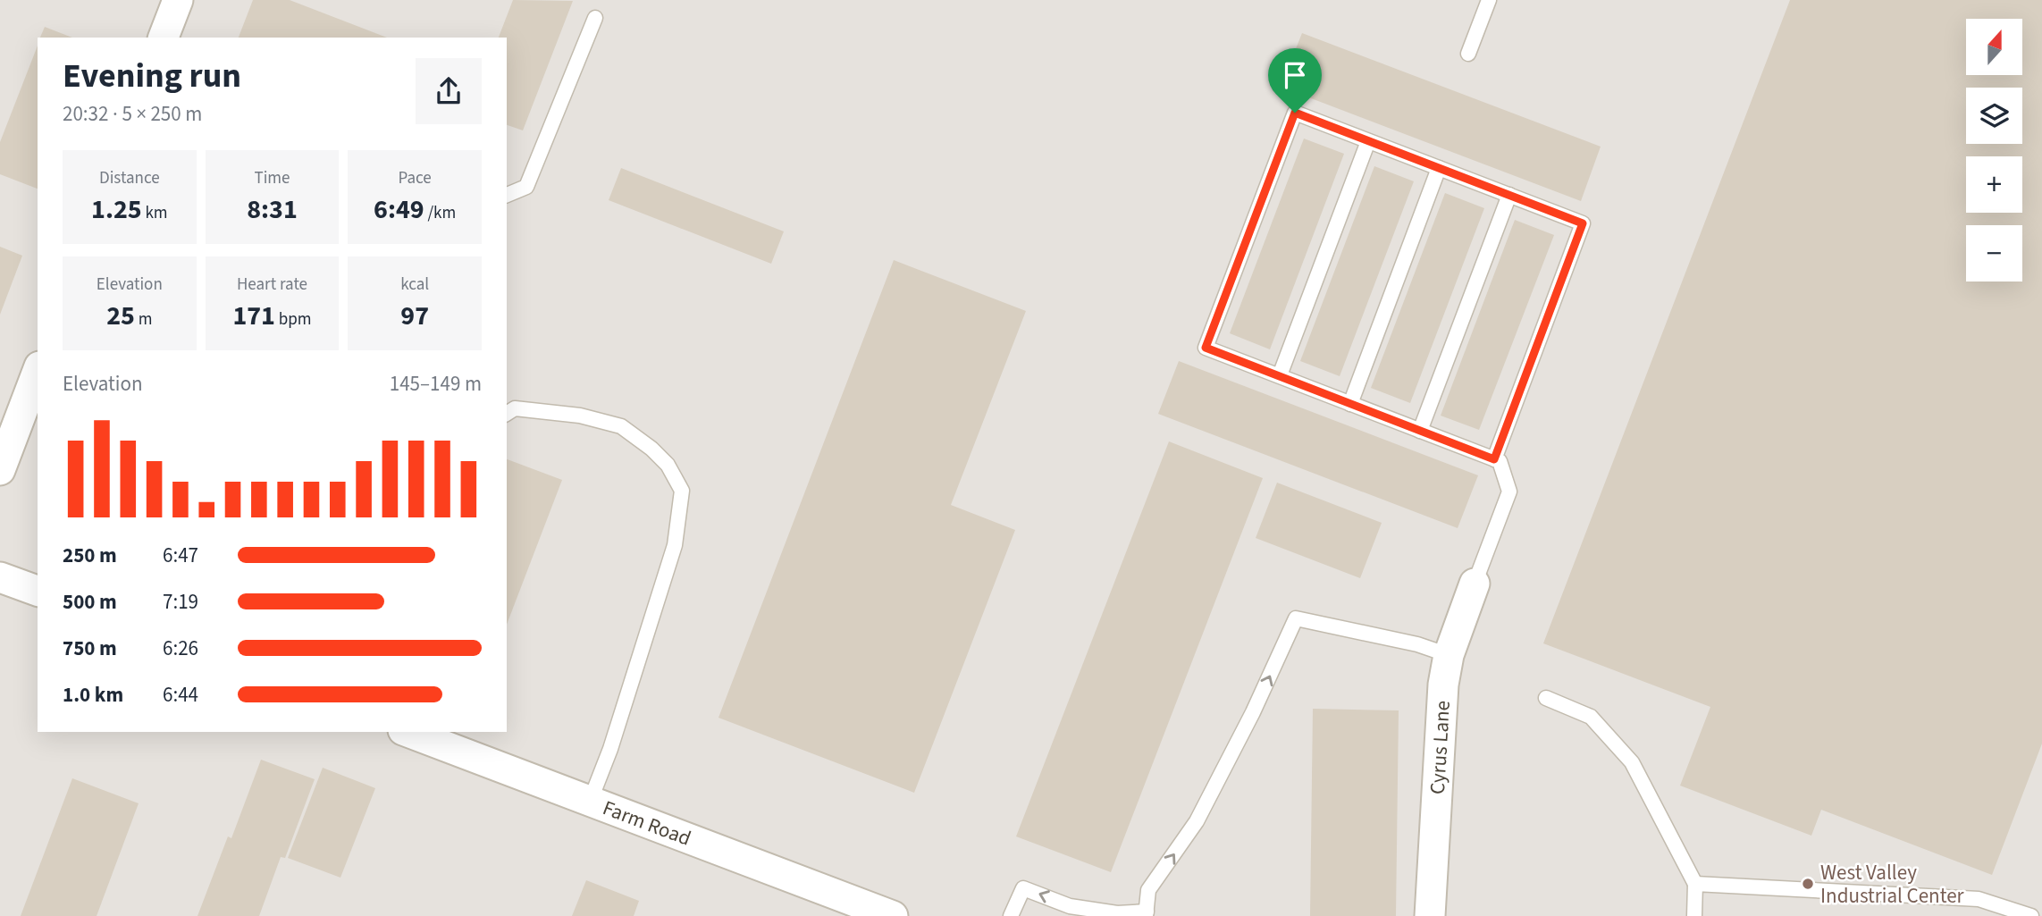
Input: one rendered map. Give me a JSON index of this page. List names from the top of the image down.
{
  "streets": {
    "street": ["Cyrus Lane", "Farm Road"]
  },
  "places": ["West Valley Industrial Center"],
  "north": "top",
  "page": {
    "map_buttons": ["+", "−"],
    "heading": ["Evening run", "20:32 · 5 × 250 m"],
    "stats": [
      ["Distance", "1.25 km"],
      ["Time", "8:31"],
      ["Pace", "6:49 /km"],
      ["Elevation", "25 m"],
      ["Heart rate", "171 bpm"],
      ["kcal", "97"]
    ],
    "chart": ["Elevation", "145–149 m"],
    "list": [
      {
        "name": "250 m",
        "note": "6:47"
      },
      {
        "name": "500 m",
        "note": "7:19"
      },
      {
        "name": "750 m",
        "note": "6:26"
      },
      {
        "name": "1.0 km",
        "note": "6:44"
      }
    ]
  }
}
